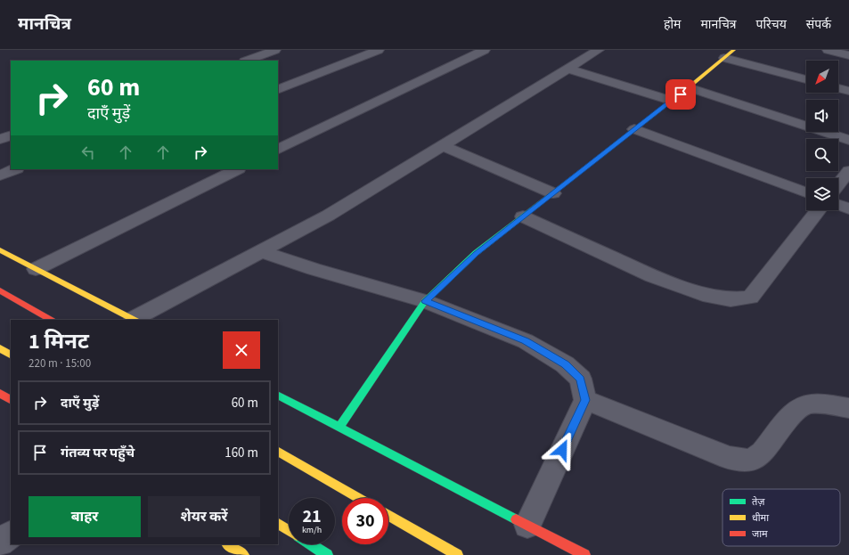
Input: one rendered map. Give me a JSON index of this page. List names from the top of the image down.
{
  "legend": ["तेज़", "धीमा", "जाम"],
  "north": "bottom left",
  "page": {
    "header": "मानचित्र",
    "nav": [
      "होम",
      "मानचित्र",
      "परिचय",
      "संपर्क"
    ],
    "turn": ["60 m", "दाएँ मुड़ें"],
    "heading": ["1 मिनट", "220 m · 15:00"],
    "list": [
      {
        "name": "दाएँ मुड़ें",
        "value": "60 m"
      },
      {
        "name": "गंतव्य पर पहुँचे",
        "value": "160 m"
      }
    ],
    "buttons": ["बाहर", "शेयर करें"],
    "speed": "21 km/h",
    "limit": "30"
  }
}
